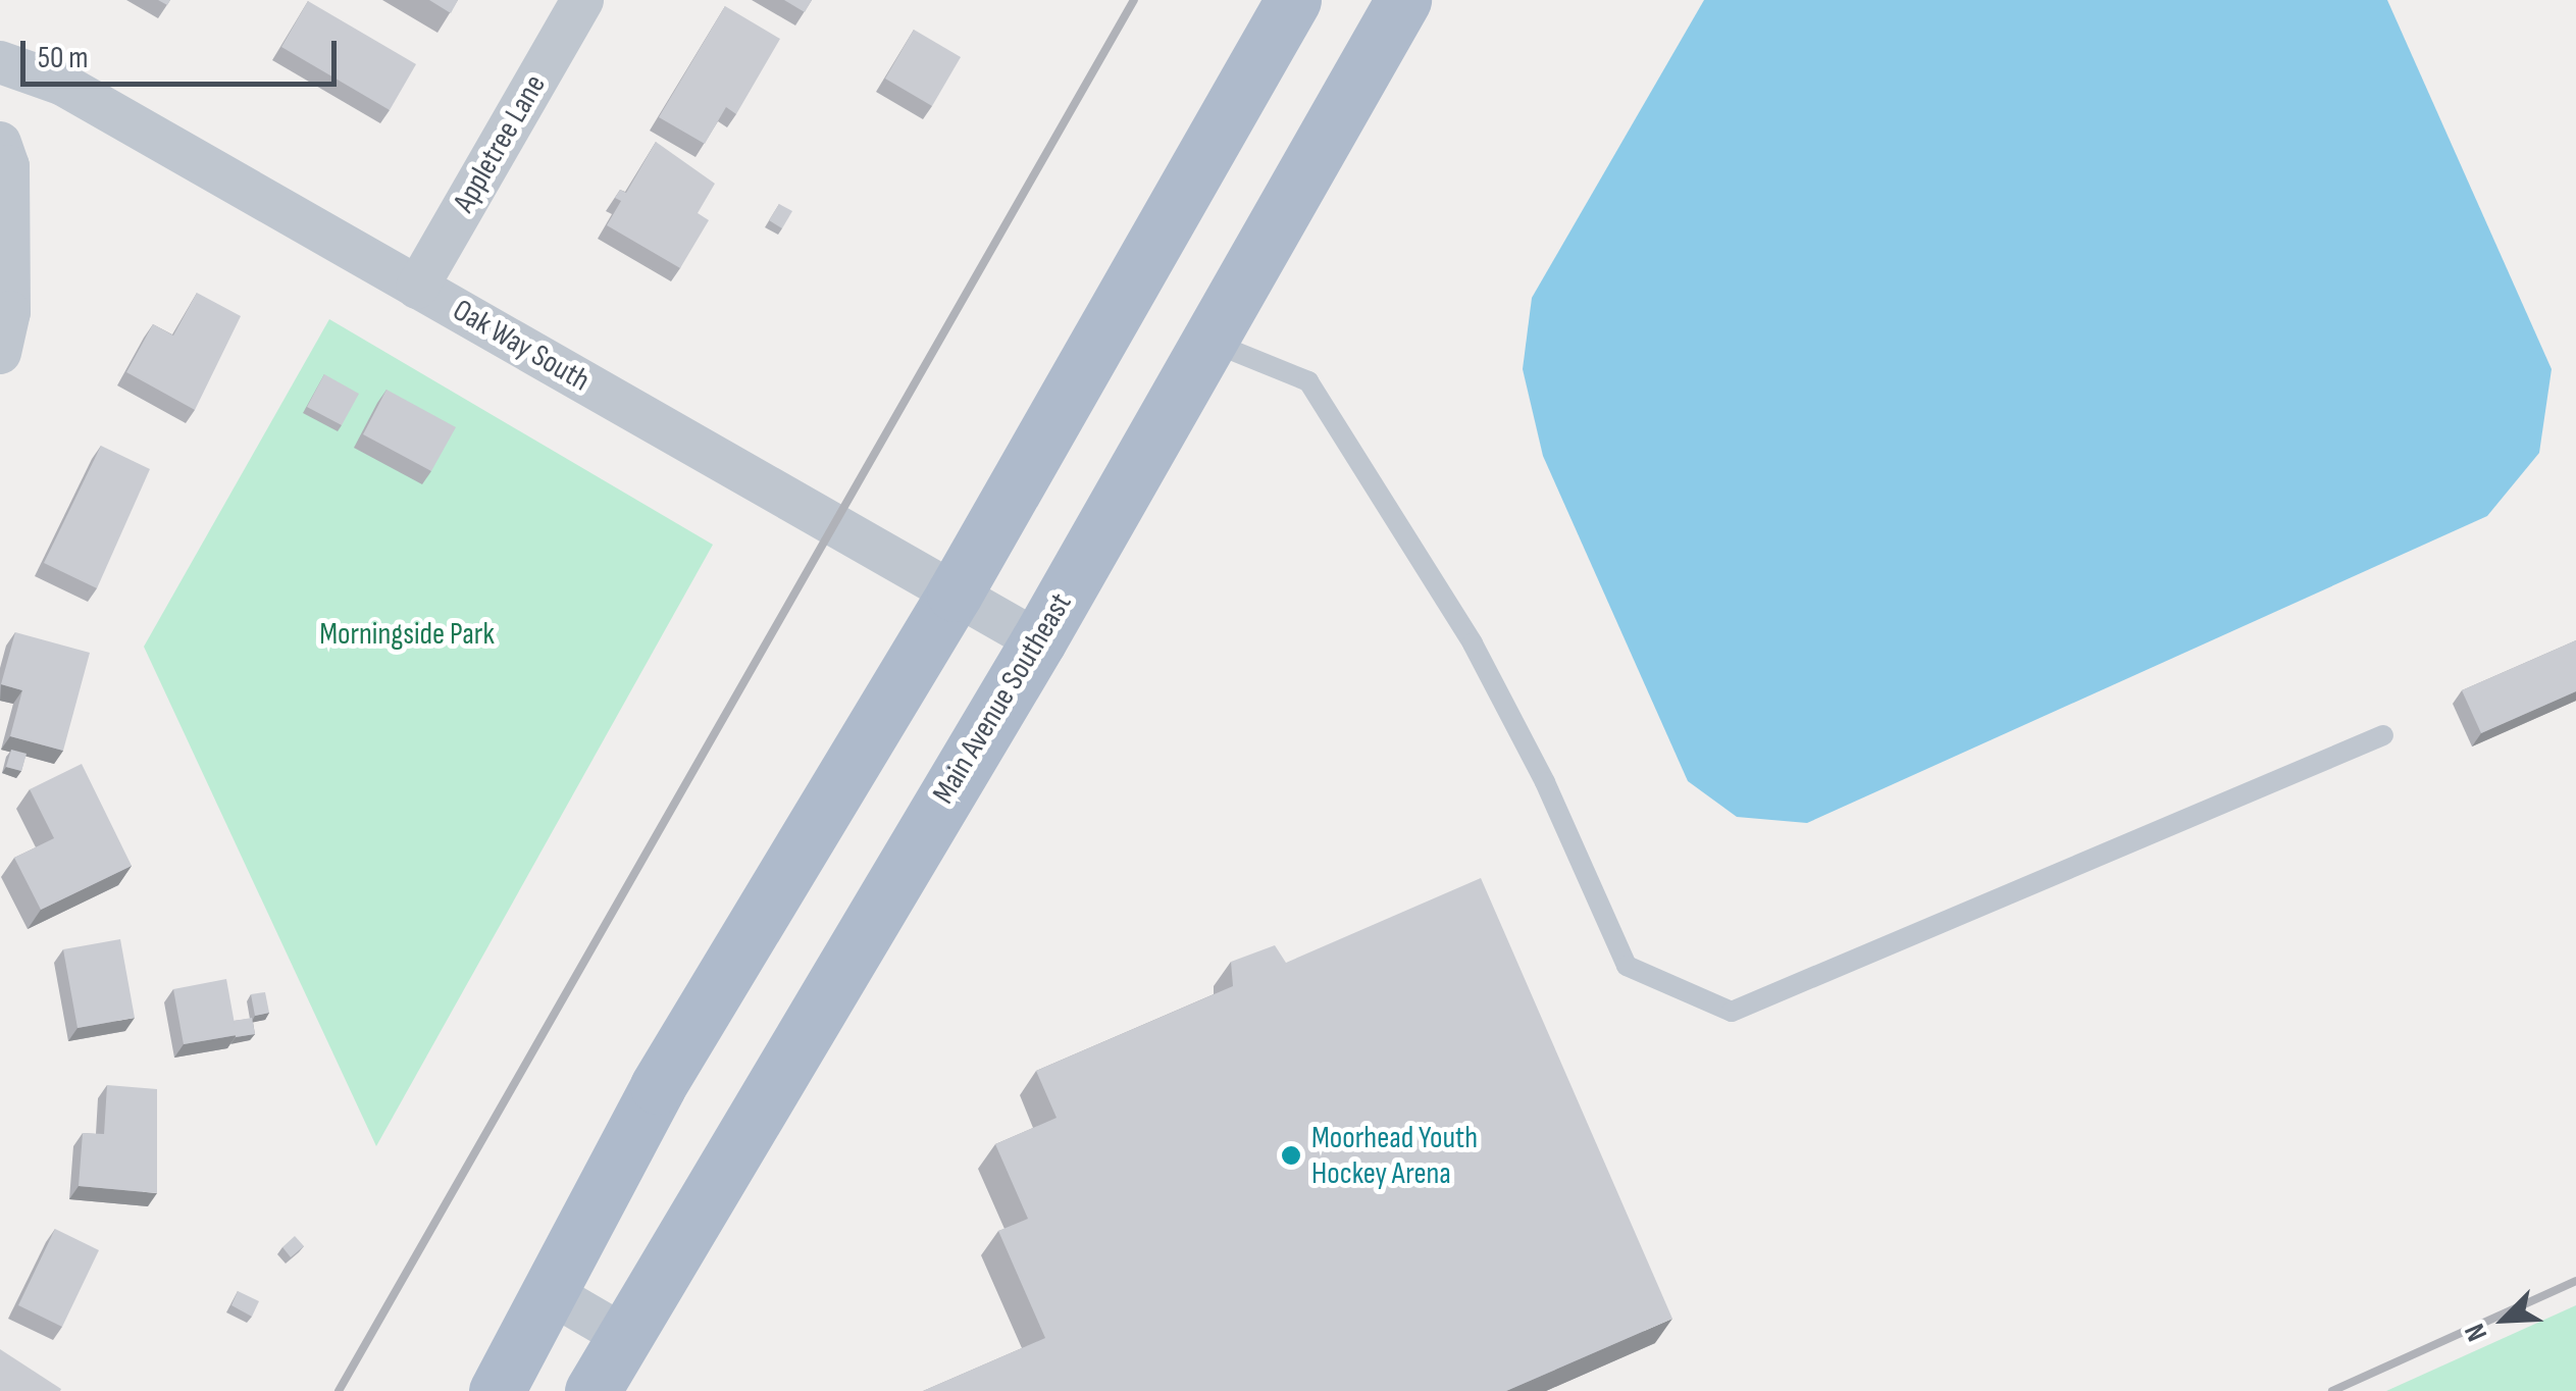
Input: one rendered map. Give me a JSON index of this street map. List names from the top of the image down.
{
  "streets": {
    "main road": ["Main Avenue Southeast"],
    "street": ["Appletree Lane", "Oak Way South"]
  },
  "crossings": [
    ["Appletree Lane", "Oak Way South"],
    ["Oak Way South", "Main Avenue Southeast"]
  ],
  "parks": ["Morningside Park"],
  "places": ["Moorhead Youth Hockey Arena"],
  "scale_bar": "50 m",
  "north": "bottom left"
}
